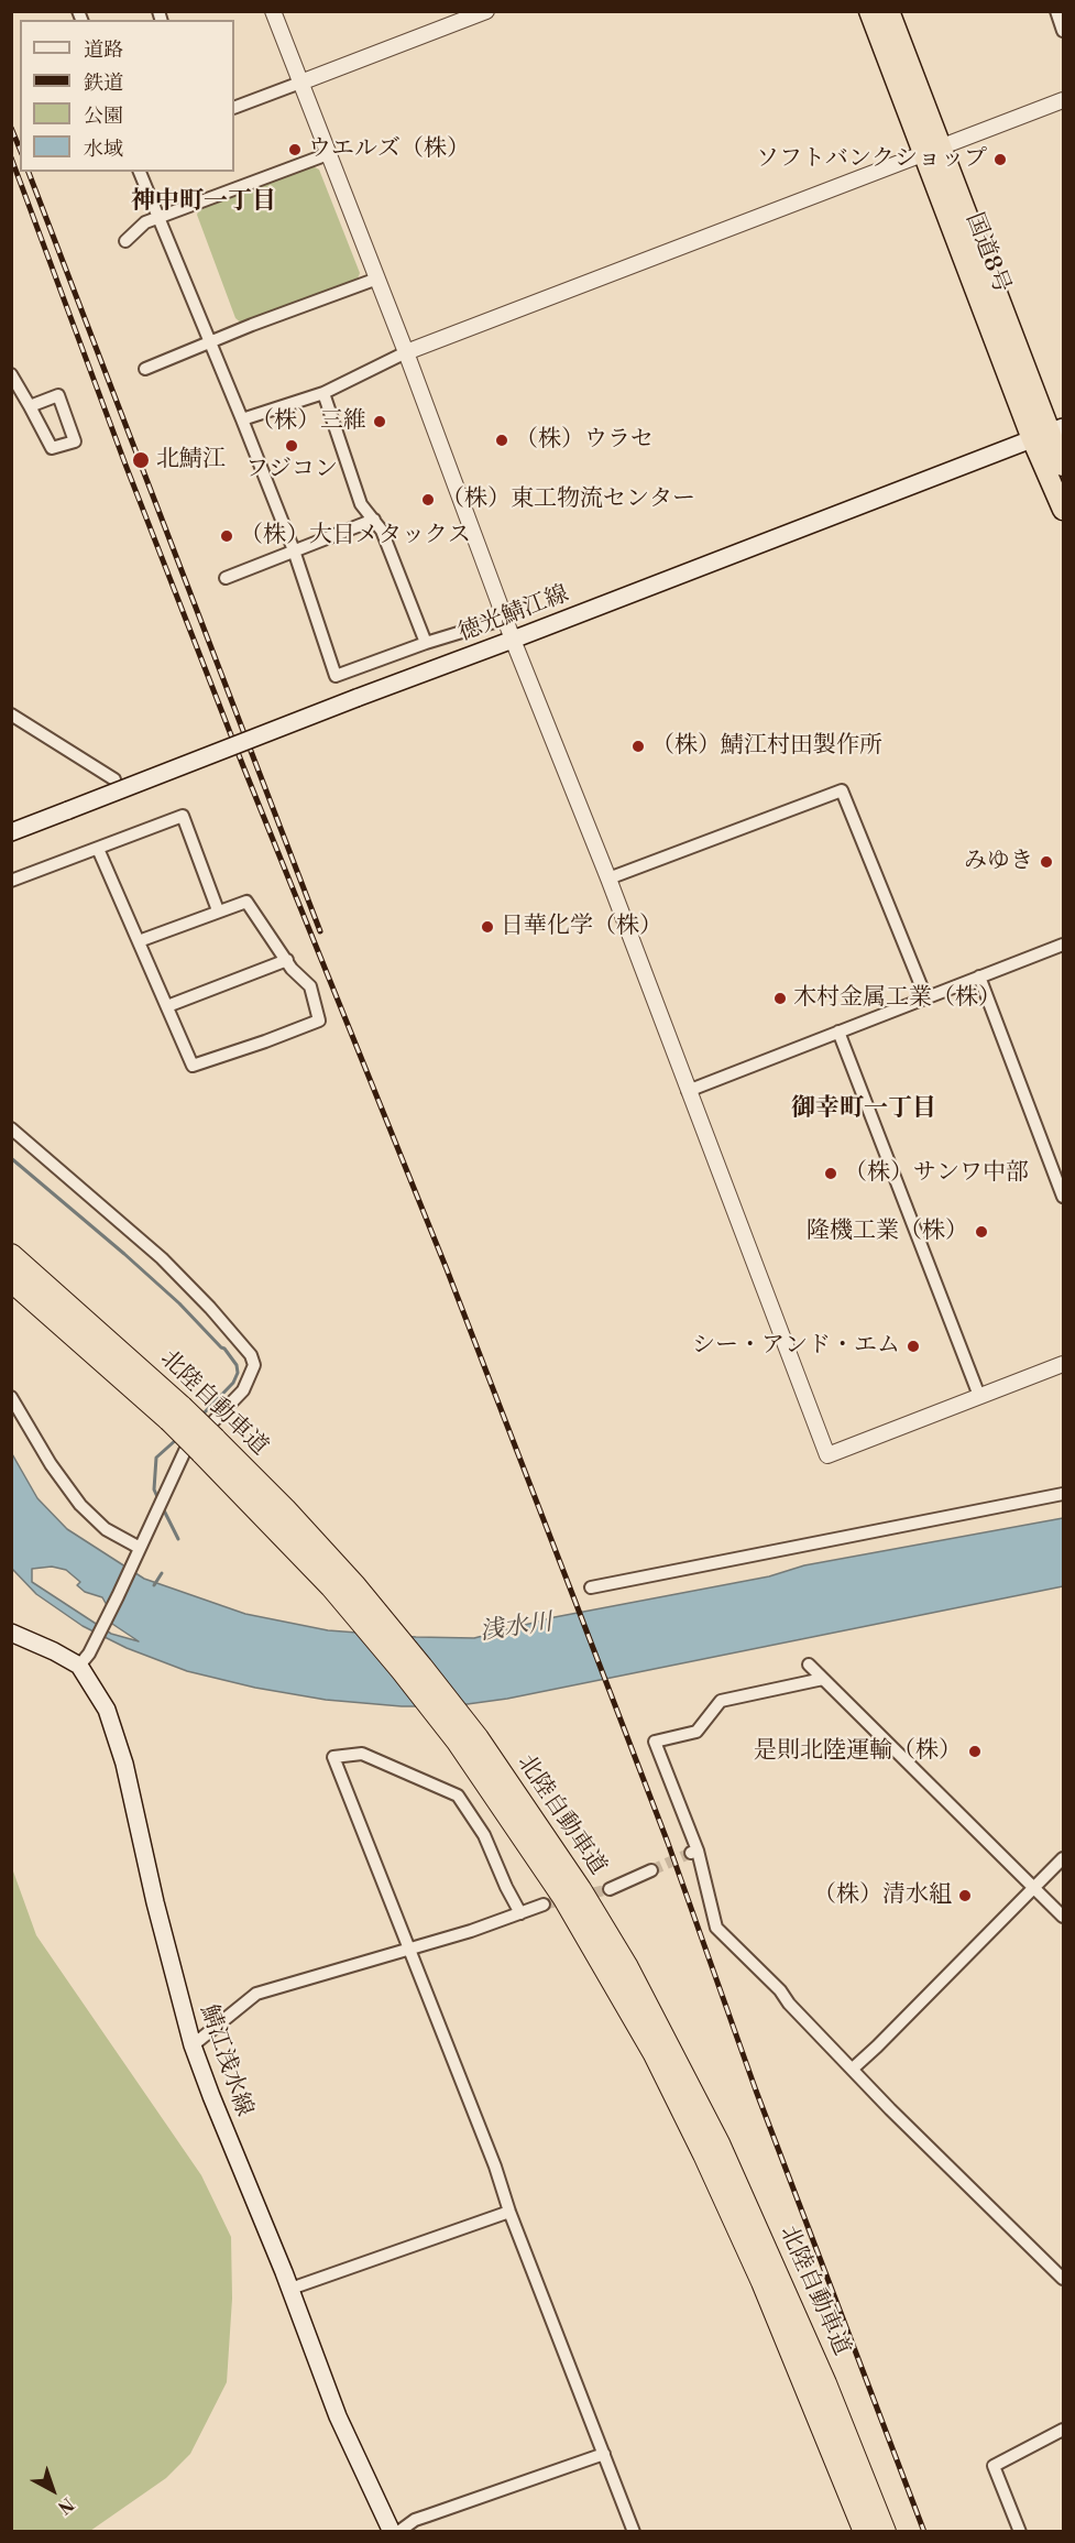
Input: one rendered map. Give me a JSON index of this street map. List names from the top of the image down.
{
  "streets": {
    "highway": ["国道8号", "北陸自動車道"],
    "main road": ["徳光鯖江線", "鯖江浅水線"]
  },
  "crossings": [
    ["国道8号", "徳光鯖江線"]
  ],
  "districts": ["神中町一丁目", "御幸町一丁目"],
  "water": ["浅水川"],
  "places": [
    "ウエルズ（株）",
    "ソフトバンクショップ",
    "（株）三維",
    "（株）ウラセ",
    "フジコン",
    "北鯖江",
    "（株）東工物流センター",
    "（株）大日メタックス",
    "（株）鯖江村田製作所",
    "みゆき",
    "日華化学（株）",
    "木村金属工業（株）",
    "（株）サンワ中部",
    "隆機工業（株）",
    "シー・アンド・エム",
    "是則北陸運輸（株）",
    "（株）清水組"
  ],
  "legend": [
    "道路",
    "鉄道",
    "公園",
    "水域"
  ],
  "north": "bottom right"
}
